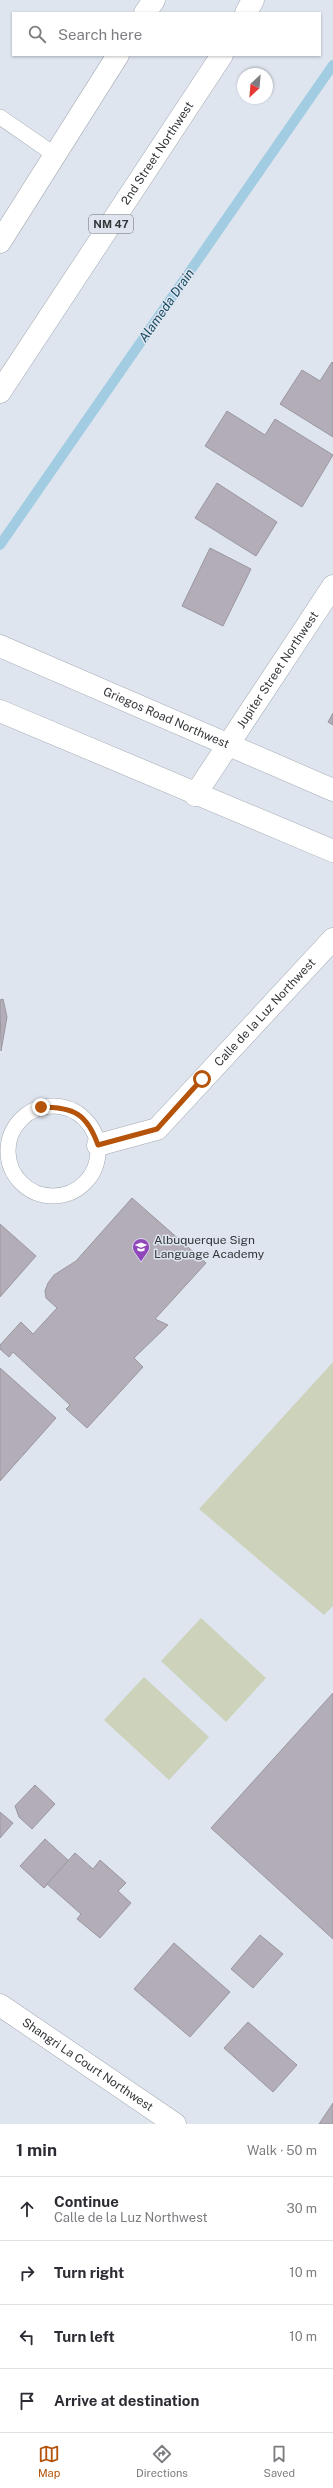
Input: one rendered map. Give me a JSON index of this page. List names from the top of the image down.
{
  "streets": {
    "main road": [
      "2nd Street Northwest",
      "NM 47",
      "Jupiter Street Northwest",
      "Griegos Road Northwest",
      "Calle de la Luz Northwest",
      "Shangri La Court Northwest"
    ]
  },
  "crossings": [
    ["Jupiter Street Northwest", "Griegos Road Northwest"]
  ],
  "water": ["Alameda Drain"],
  "places": {
    "school or university": ["Albuquerque Sign Language Academy"]
  },
  "north": "bottom left",
  "page": {
    "search": "Search here",
    "heading": ["1 min", "Walk · 50 m"],
    "list": [
      ["Continue", "Calle de la Luz Northwest", "30 m"],
      ["Turn right", "10 m"],
      ["Turn left", "10 m"],
      "Arrive at destination"
    ],
    "nav": ["Map", "Directions", "Saved"]
  }
}
